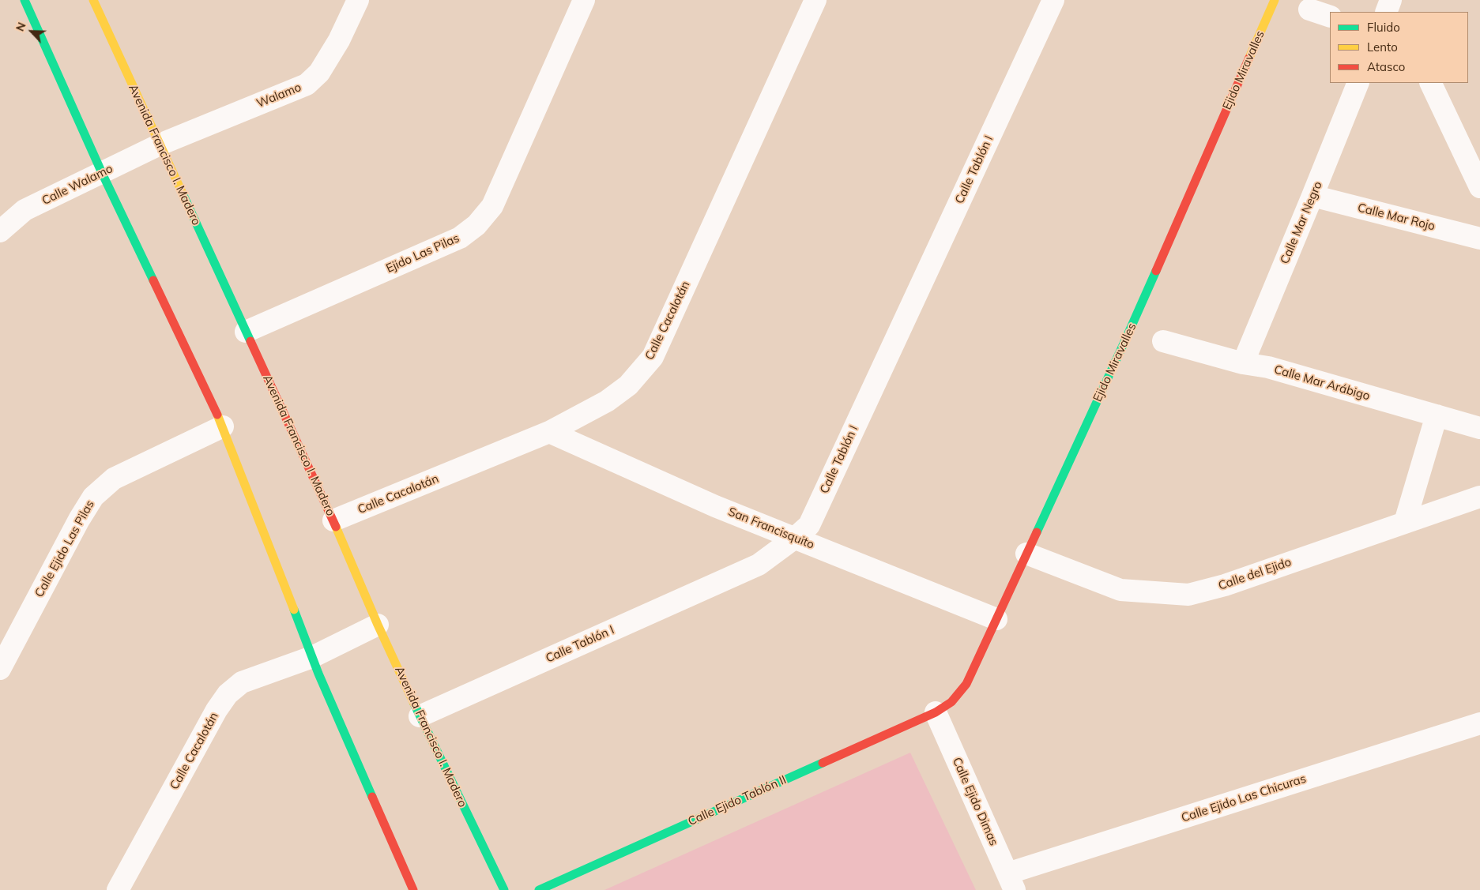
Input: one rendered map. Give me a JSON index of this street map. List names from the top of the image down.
{
  "streets": {
    "street": [
      "Ejido Miravalles",
      "Walamo",
      "Avenida Francisco I. Madero",
      "Calle Tablón I",
      "Calle Walamo",
      "Calle Mar Rojo",
      "Calle Mar Negro",
      "Ejido Las Pilas",
      "Calle Cacalotán",
      "Calle Mar Arábigo",
      "San Francisquito",
      "Calle Ejido Las Pilas",
      "Calle del Ejido",
      "Calle Ejido Las Chicuras",
      "Calle Ejido Tablón II",
      "Calle Ejido Dimas"
    ]
  },
  "crossings": [
    ["Ejido Miravalles", "San Francisquito"],
    ["Ejido Miravalles", "Calle del Ejido"],
    ["Ejido Miravalles", "Calle Ejido Tablón II"],
    ["Ejido Miravalles", "Calle Ejido Dimas"],
    ["Walamo", "Avenida Francisco I. Madero"],
    ["Walamo", "Calle Walamo"],
    ["Avenida Francisco I. Madero", "Calle Tablón I"],
    ["Avenida Francisco I. Madero", "Calle Walamo"],
    ["Avenida Francisco I. Madero", "Ejido Las Pilas"],
    ["Avenida Francisco I. Madero", "Calle Cacalotán"],
    ["Calle Tablón I", "San Francisquito"],
    ["Calle Mar Rojo", "Calle Mar Negro"],
    ["Calle Mar Negro", "Calle Mar Arábigo"],
    ["Calle Cacalotán", "San Francisquito"],
    ["Calle Ejido Las Chicuras", "Calle Ejido Dimas"],
    ["Calle Ejido Tablón II", "Calle Ejido Dimas"]
  ],
  "legend": ["Fluido", "Lento", "Atasco"],
  "north": "top left"
}
